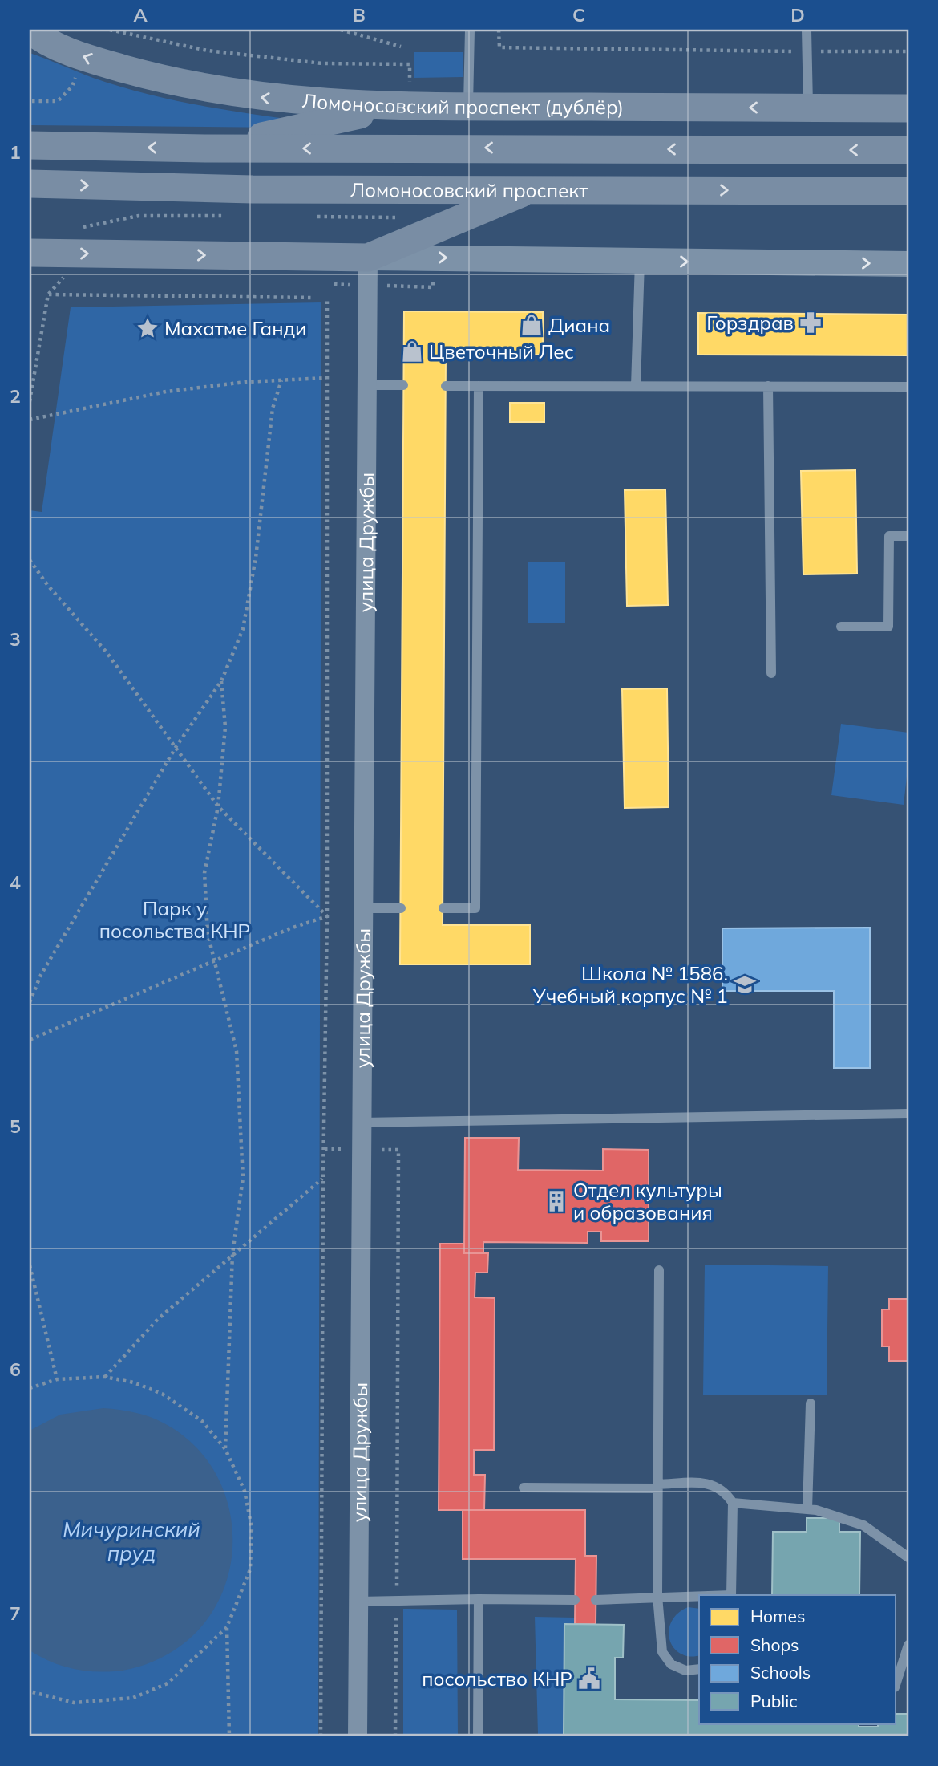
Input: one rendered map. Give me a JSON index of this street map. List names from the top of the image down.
{
  "streets": {
    "main road": ["Ломоносовский проспект (дублёр)", "Ломоносовский проспект"],
    "street": ["улица Дружбы"]
  },
  "water": ["Мичуринский пруд"],
  "parks": ["Парк у посольства КНР"],
  "places": {
    "pharmacy": ["Горздрав"],
    "shop": ["Диана", "Цветочный Лес"],
    "place": ["Махатме Ганди"],
    "school or university": ["Школа № 1586. Учебный корпус № 1"],
    "building": ["Отдел культуры и образования"],
    "public building": ["посольство КНР"]
  },
  "legend": [
    "Homes",
    "Shops",
    "Schools",
    "Public"
  ],
  "grid": {
    "columns": [
      "A",
      "B",
      "C",
      "D"
    ],
    "rows": [
      "1",
      "2",
      "3",
      "4",
      "5",
      "6",
      "7"
    ]
  }
}
